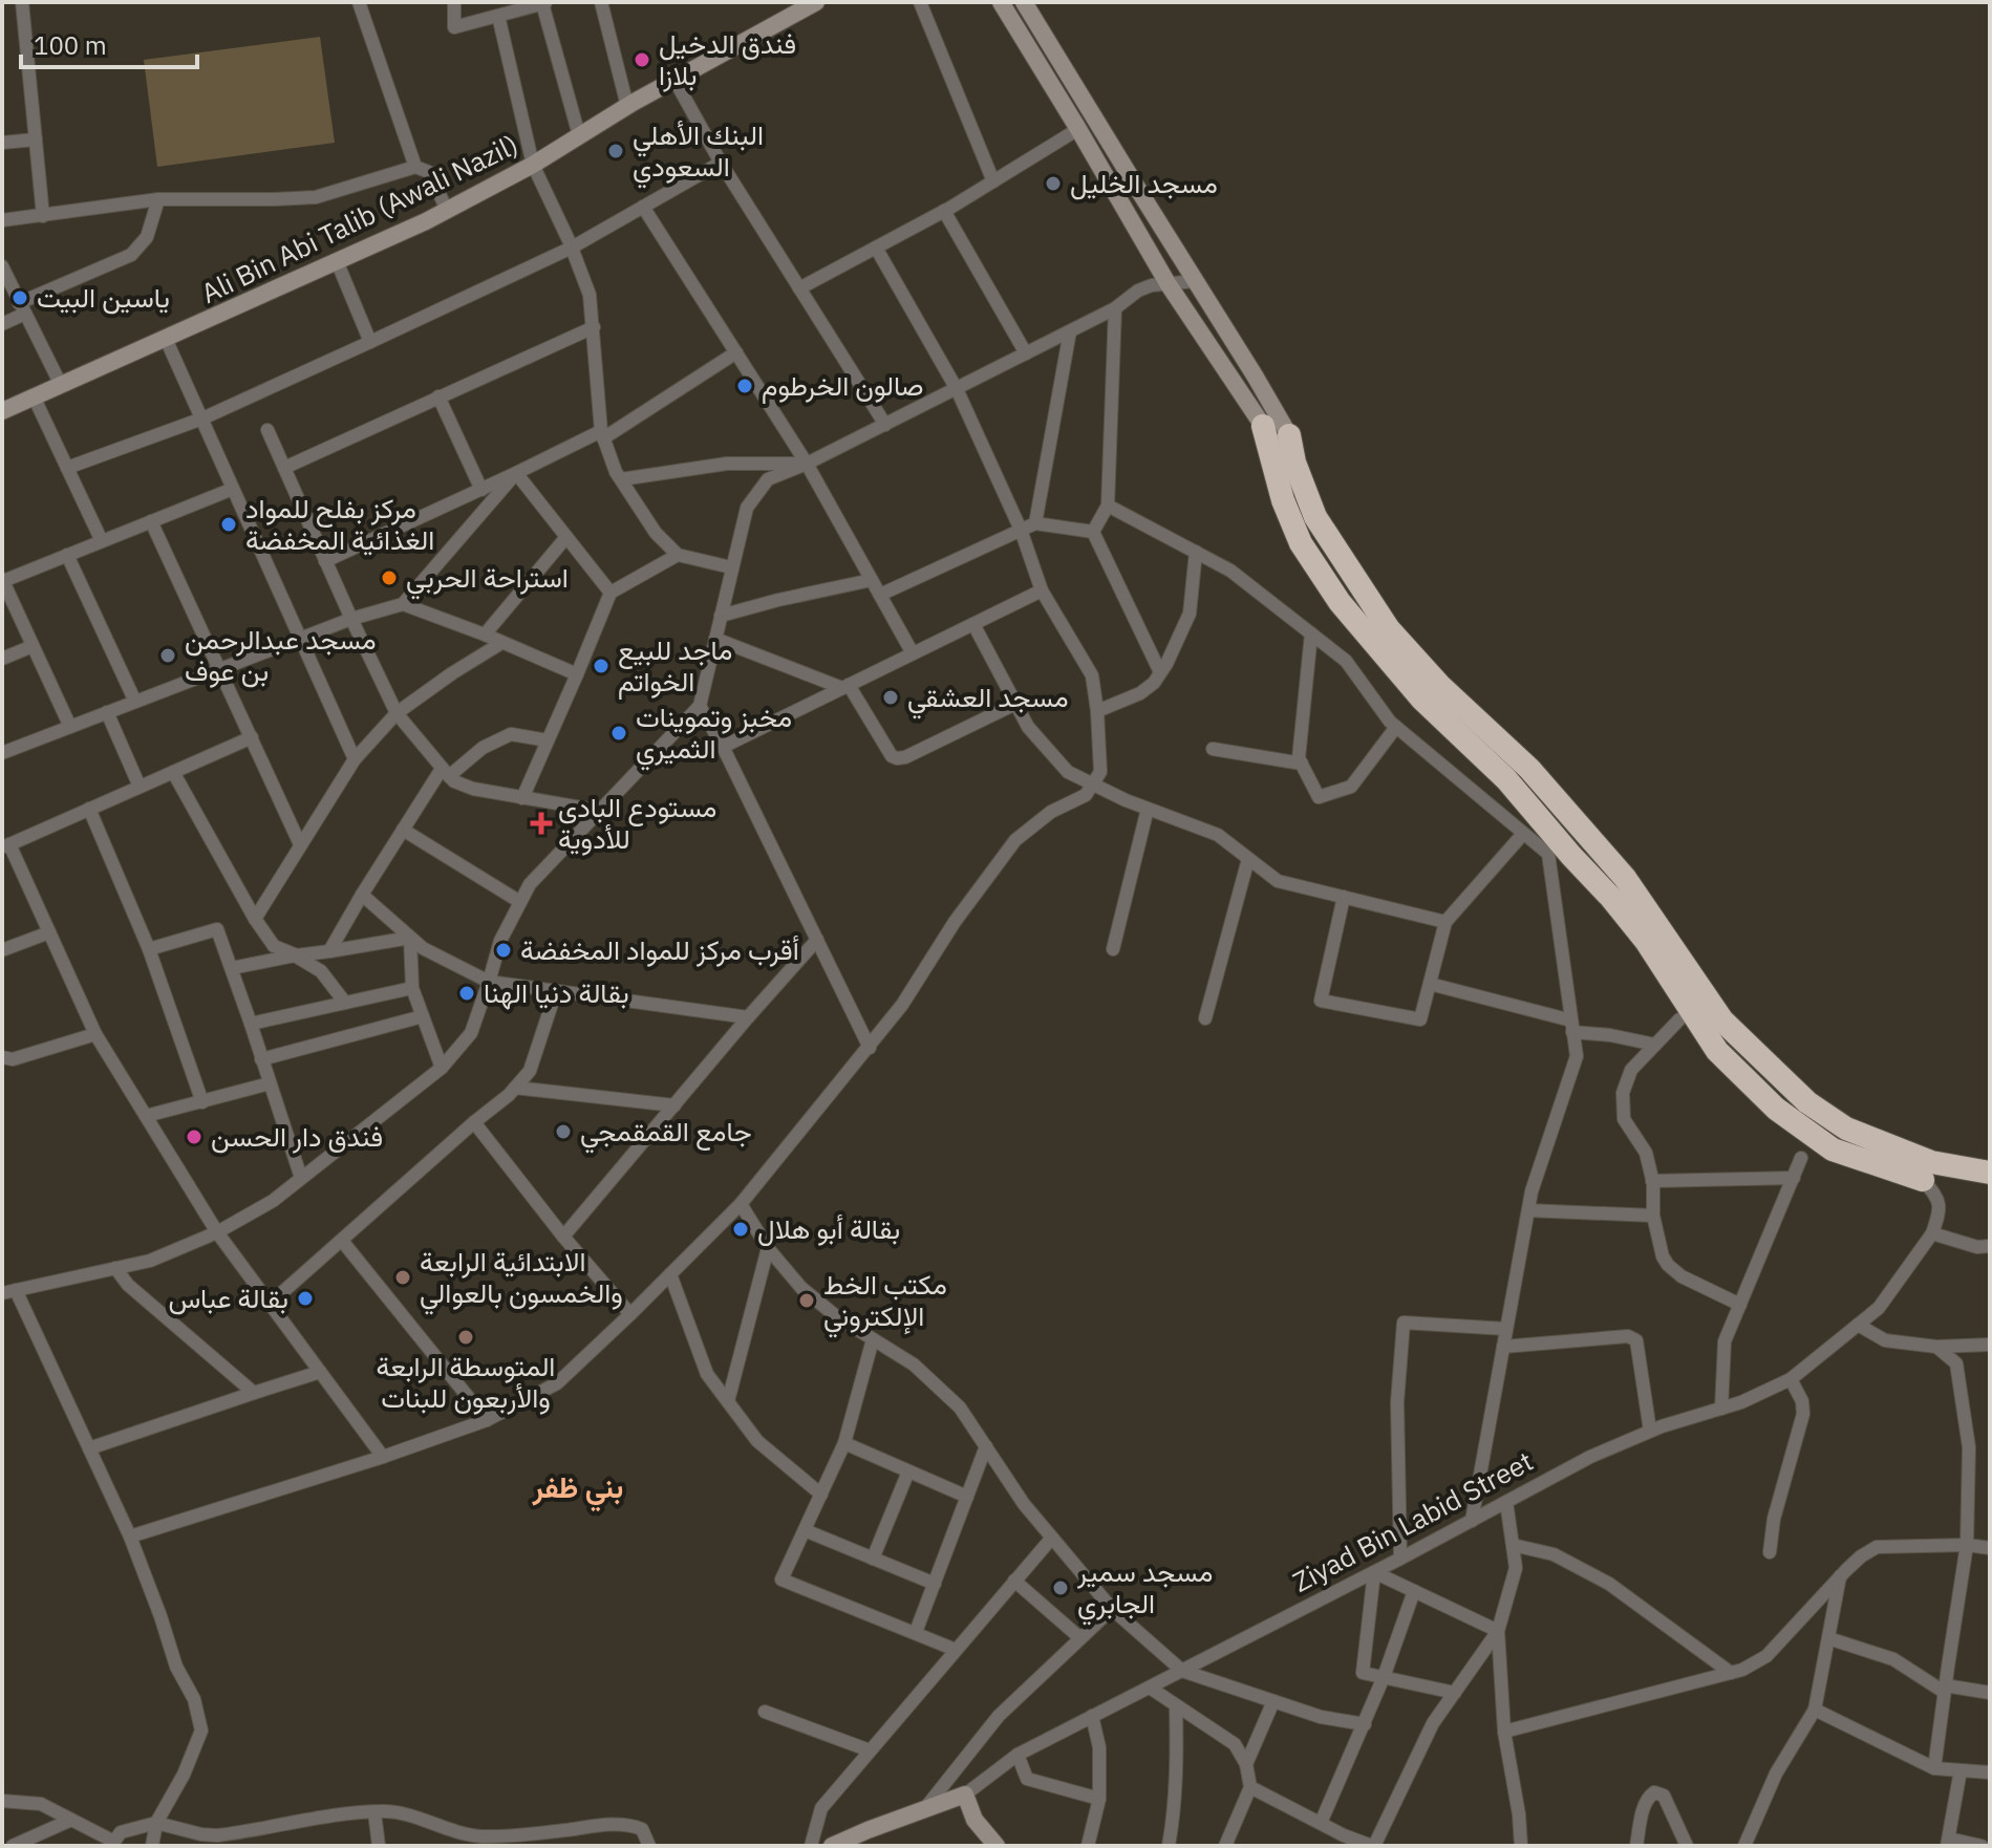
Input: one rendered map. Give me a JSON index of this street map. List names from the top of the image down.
{
  "streets": {
    "street": ["Ali Bin Abi Talib (Awali Nazil)", "Ziyad Bin Labid Street"]
  },
  "districts": ["بني ظفر"],
  "places": {
    "other": [
      "فندق الدخيل بلازا",
      "البنك الأهلي السعودي",
      "مسجد الخليل",
      "ياسين البيت",
      "صالون الخرطوم",
      "مركز بفلح للمواد الغذائية المخفضة",
      "استراحة الحربي",
      "مسجد عبدالرحمن بن عوف",
      "ماجد للبيع الخواتم",
      "مسجد العشقي",
      "مخبز وتموينات الثميري",
      "أقرب مركز للمواد المخفضة",
      "بقالة دنيا الهنا",
      "جامع القمقمجي",
      "فندق دار الحسن",
      "بقالة أبو هلال",
      "الابتدائية الرابعة والخمسون بالعوالي",
      "بقالة عباس",
      "مكتب الخط الإلكتروني",
      "المتوسطة الرابعة والأربعون للبنات",
      "مسجد سمير الجابري"
    ],
    "health": ["مستودع البادى للأدوية"]
  },
  "scale_bar": "100 m"
}
